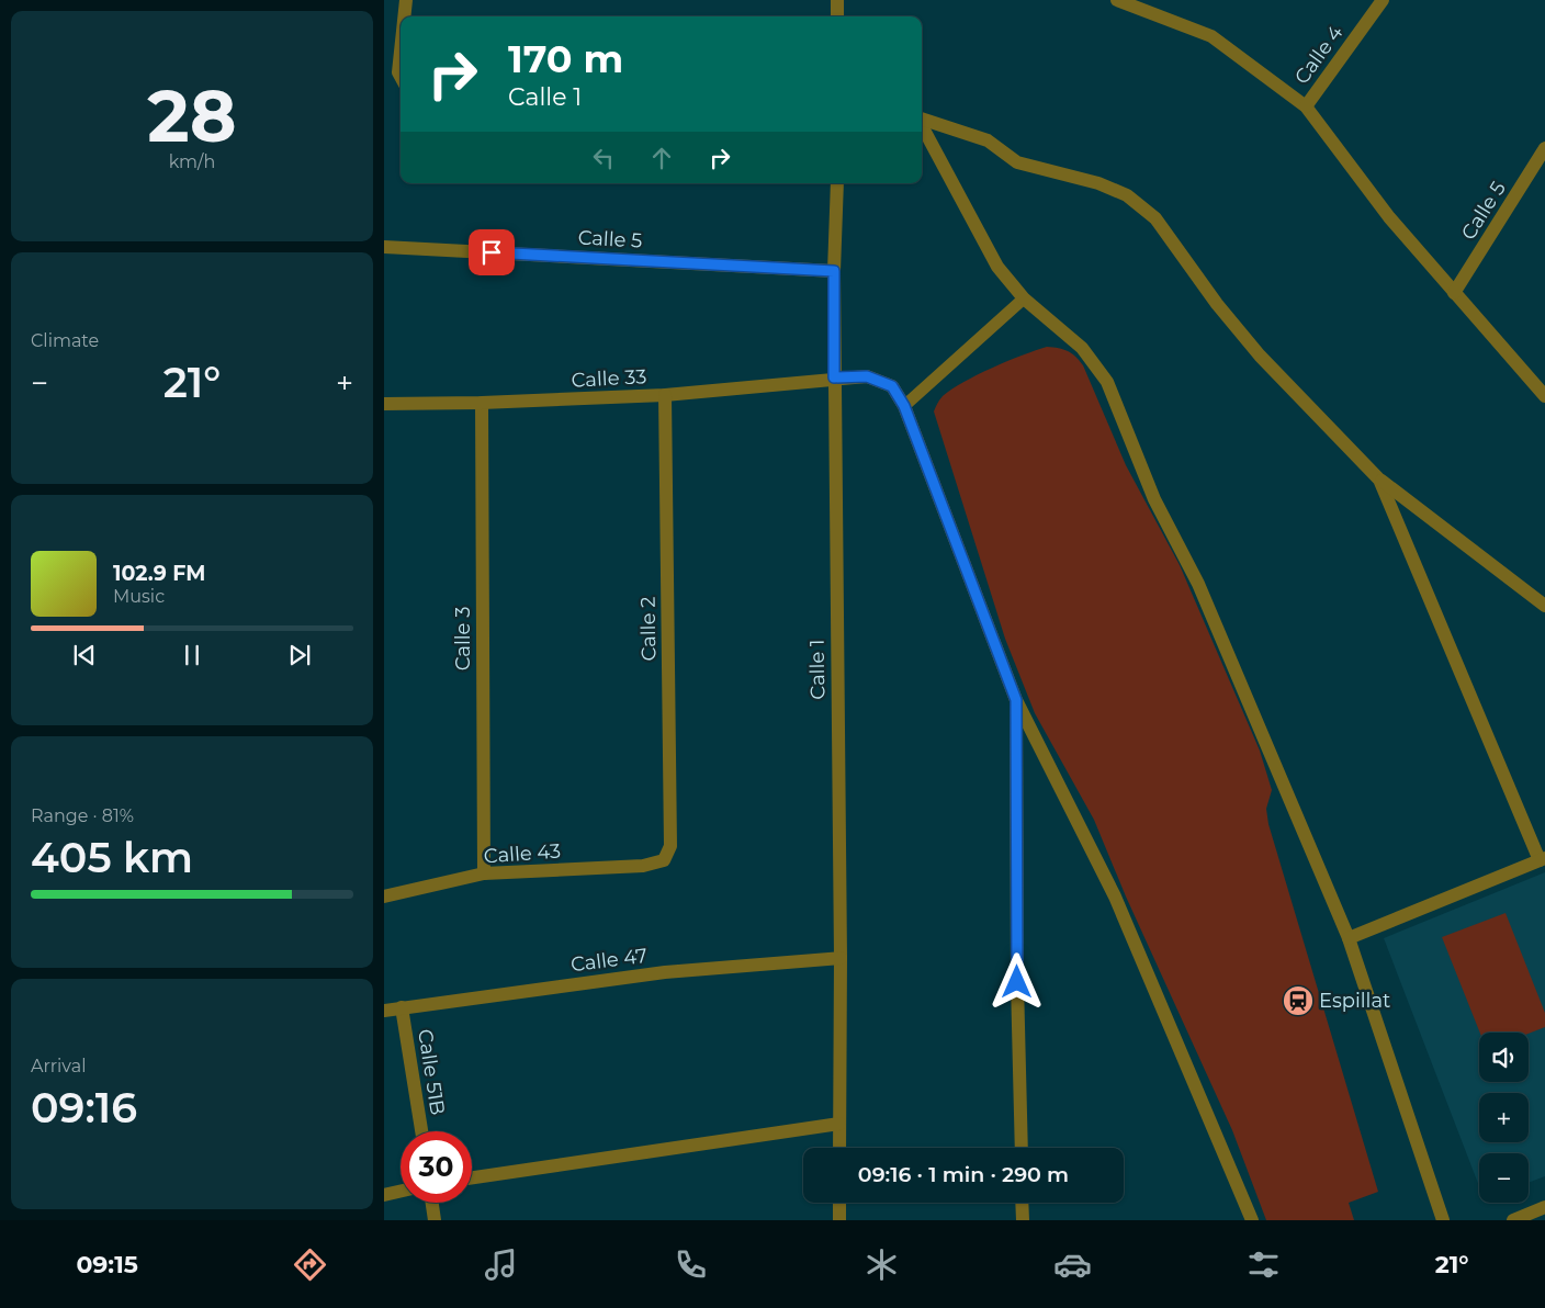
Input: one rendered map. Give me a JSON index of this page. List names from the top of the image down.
{
  "streets": {
    "street": [
      "Calle 4",
      "Calle 5",
      "Calle 33",
      "Calle 2",
      "Calle 3",
      "Calle 1",
      "Calle 43",
      "Calle 47",
      "Calle 51B"
    ]
  },
  "crossings": [
    ["Calle 5", "Calle 1"],
    ["Calle 33", "Calle 2"],
    ["Calle 33", "Calle 3"],
    ["Calle 33", "Calle 1"],
    ["Calle 2", "Calle 43"],
    ["Calle 3", "Calle 43"],
    ["Calle 1", "Calle 47"],
    ["Calle 47", "Calle 51B"]
  ],
  "places": {
    "station": ["Espillat"]
  },
  "page": {
    "tile": [
      ["28", "km/h"],
      "Climate",
      ["Range · 81%", "405 km"],
      ["Arrival", "09:16"]
    ],
    "turn": ["170 m", "Calle 1"],
    "heat": ["−", "21°", "+"],
    "song": ["102.9 FM", "Music"],
    "map_buttons": ["+", "−"],
    "limit": "30",
    "trip": "09:16 · 1 min · 290 m",
    "tabs": ["09:15", "21°"]
  }
}
